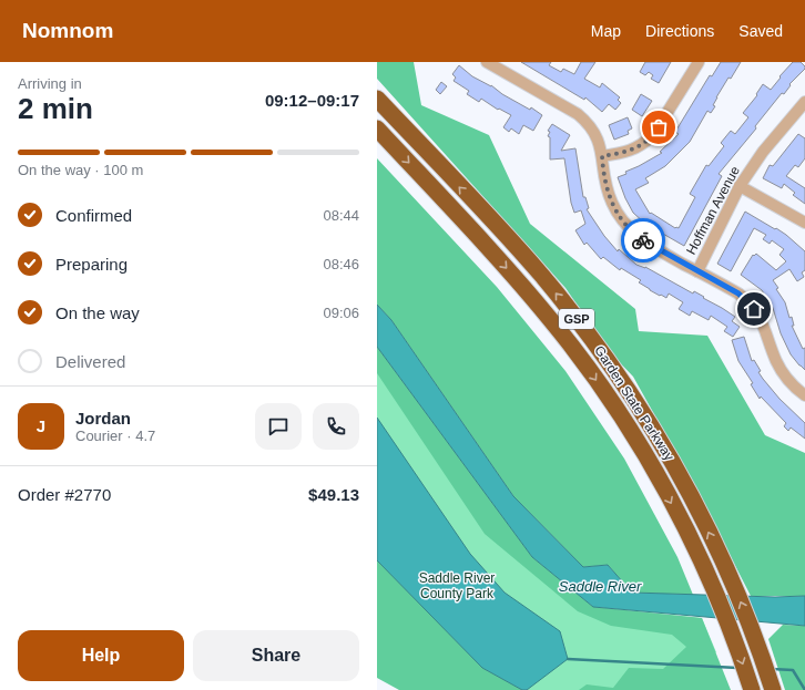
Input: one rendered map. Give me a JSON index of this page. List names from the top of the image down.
{
  "streets": {
    "highway": ["GSP", "Garden State Parkway"],
    "street": ["Hoffman Avenue"]
  },
  "water": ["Saddle River"],
  "parks": ["Saddle River County Park"],
  "page": {
    "header": "Nomnom",
    "nav": ["Map", "Directions", "Saved"],
    "heading": ["2 min", "Arriving in", "09:12–09:17"],
    "panel": [
      "Jordan",
      "Courier · 4.7",
      "Order #2770",
      "$49.13"
    ],
    "bar": "On the way · 100 m",
    "list": [
      ["Confirmed", "08:44"],
      ["Preparing", "08:46"],
      ["On the way", "09:06"],
      "Delivered"
    ],
    "round": "J",
    "buttons": ["Help", "Share"]
  }
}
